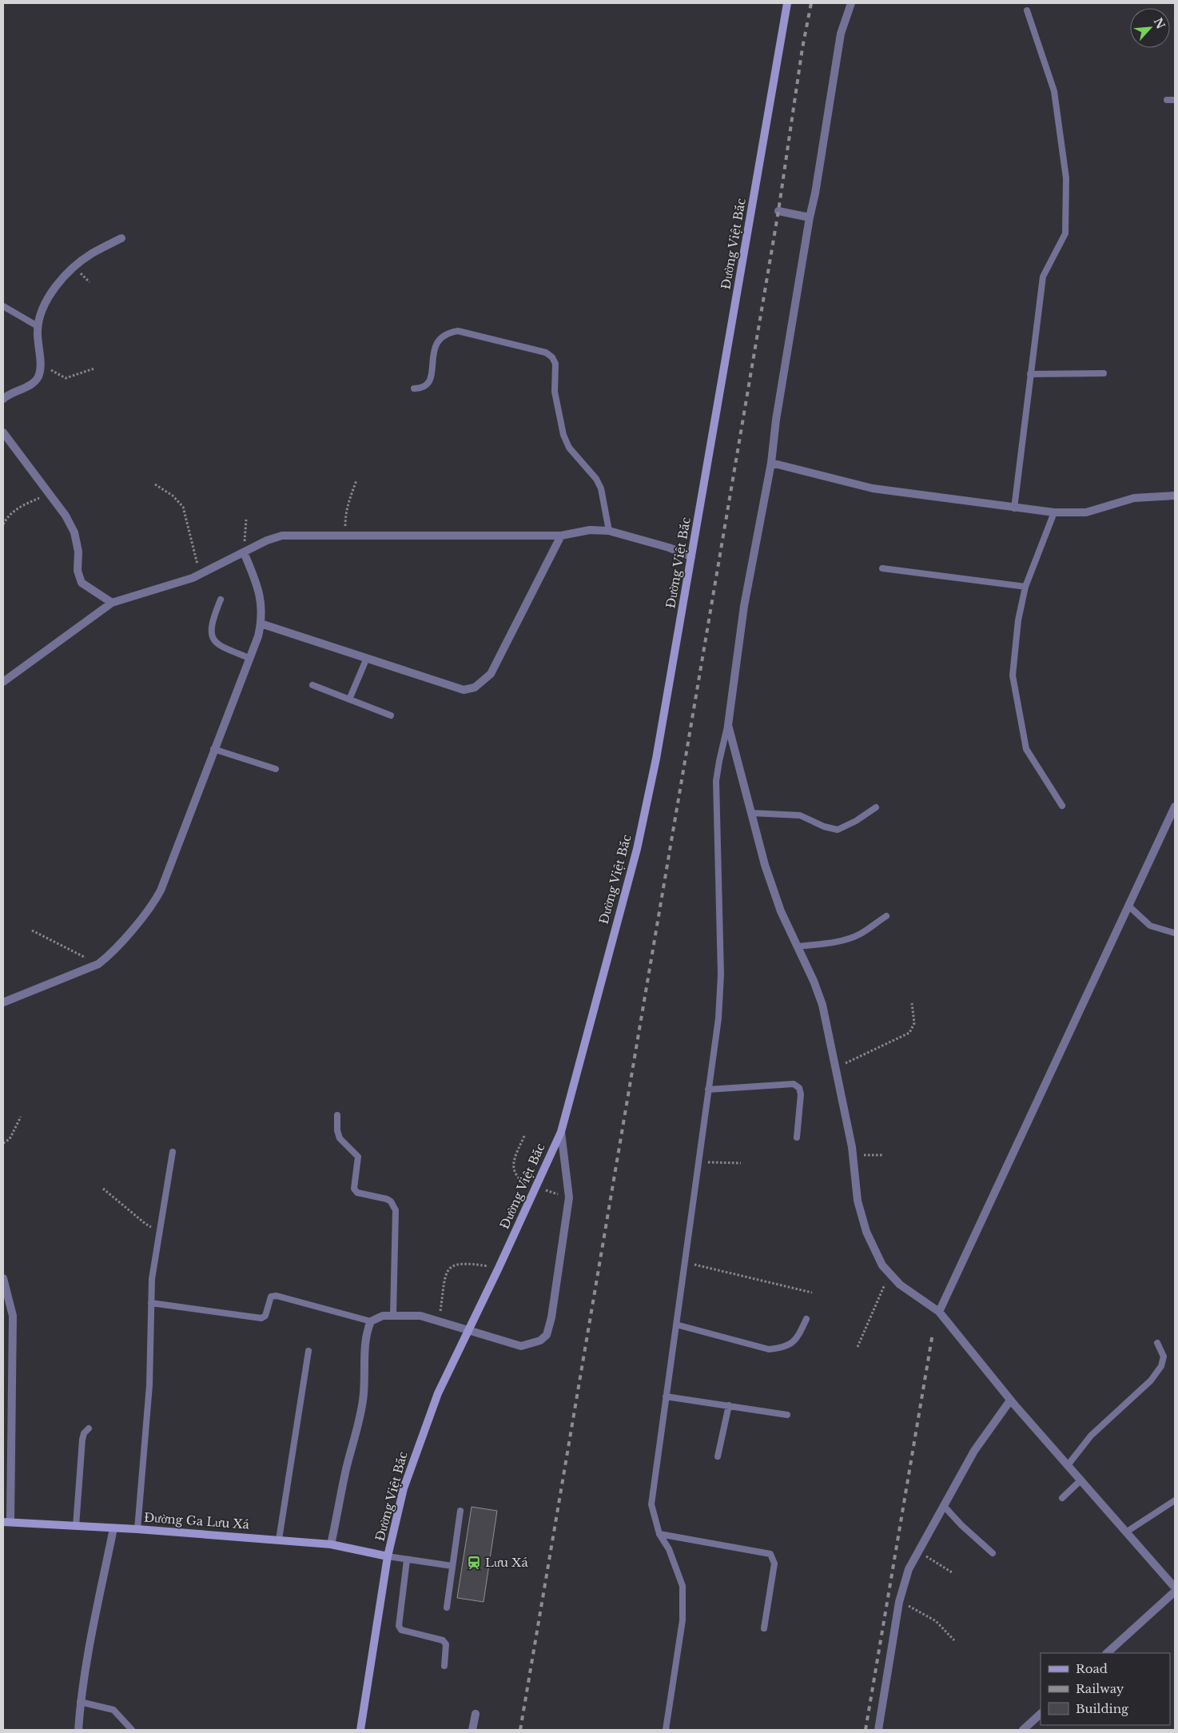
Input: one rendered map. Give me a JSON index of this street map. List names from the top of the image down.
{
  "streets": {
    "main road": ["Đường Việt Bắc", "Đường Ga Lưu Xá"]
  },
  "crossings": [
    ["Đường Việt Bắc", "Đường Ga Lưu Xá"]
  ],
  "places": {
    "station": ["Lưu Xá"]
  },
  "legend": ["Road", "Railway", "Building"],
  "north": "top right"
}
